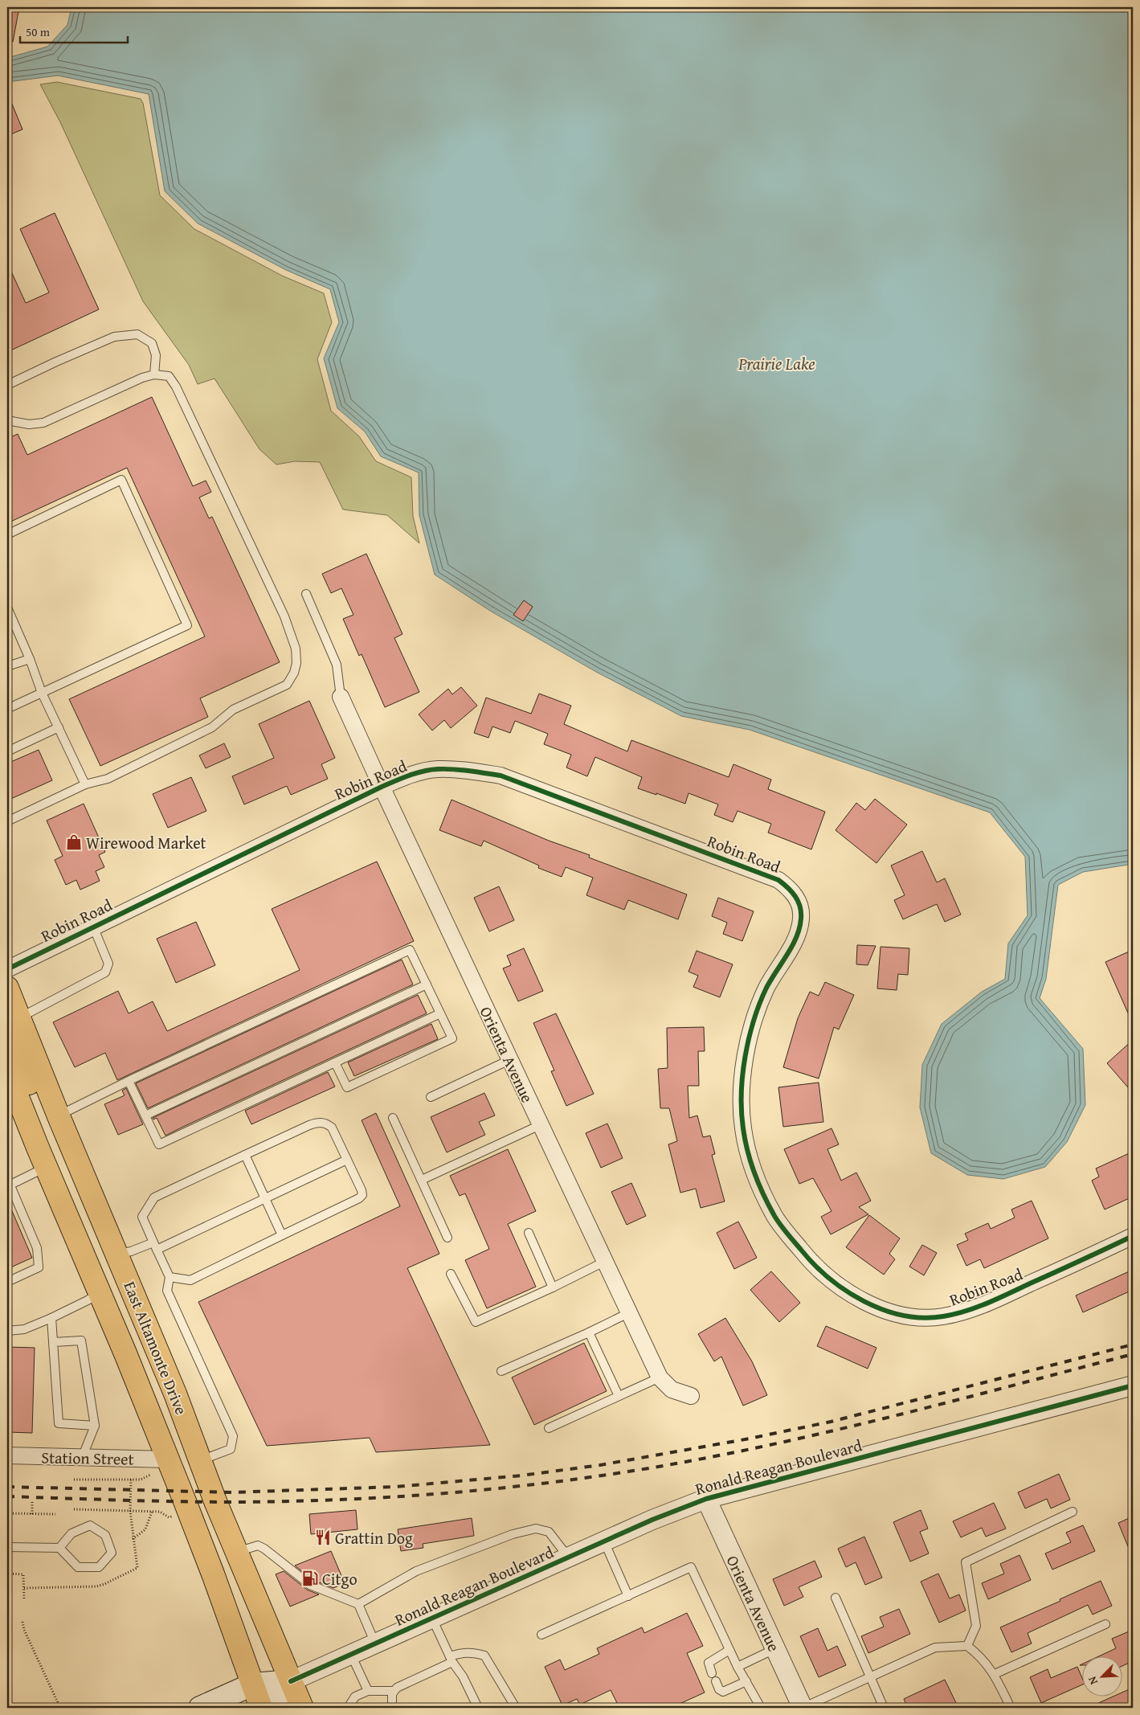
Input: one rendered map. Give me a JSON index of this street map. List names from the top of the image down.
{
  "streets": {
    "main road": ["East Altamonte Drive", "Ronald Reagan Boulevard"],
    "street": ["Robin Road", "Orienta Avenue", "Station Street"]
  },
  "crossings": [
    ["Robin Road", "Orienta Avenue"],
    ["Orienta Avenue", "Ronald Reagan Boulevard"],
    ["East Altamonte Drive", "Station Street"],
    ["East Altamonte Drive", "Ronald Reagan Boulevard"]
  ],
  "water": ["Prairie Lake"],
  "places": {
    "shop": ["Wirewood Market"],
    "restaurant": ["Grattin Dog"],
    "fuel station": ["Citgo"]
  },
  "scale_bar": "50 m",
  "north": "bottom left"
}
